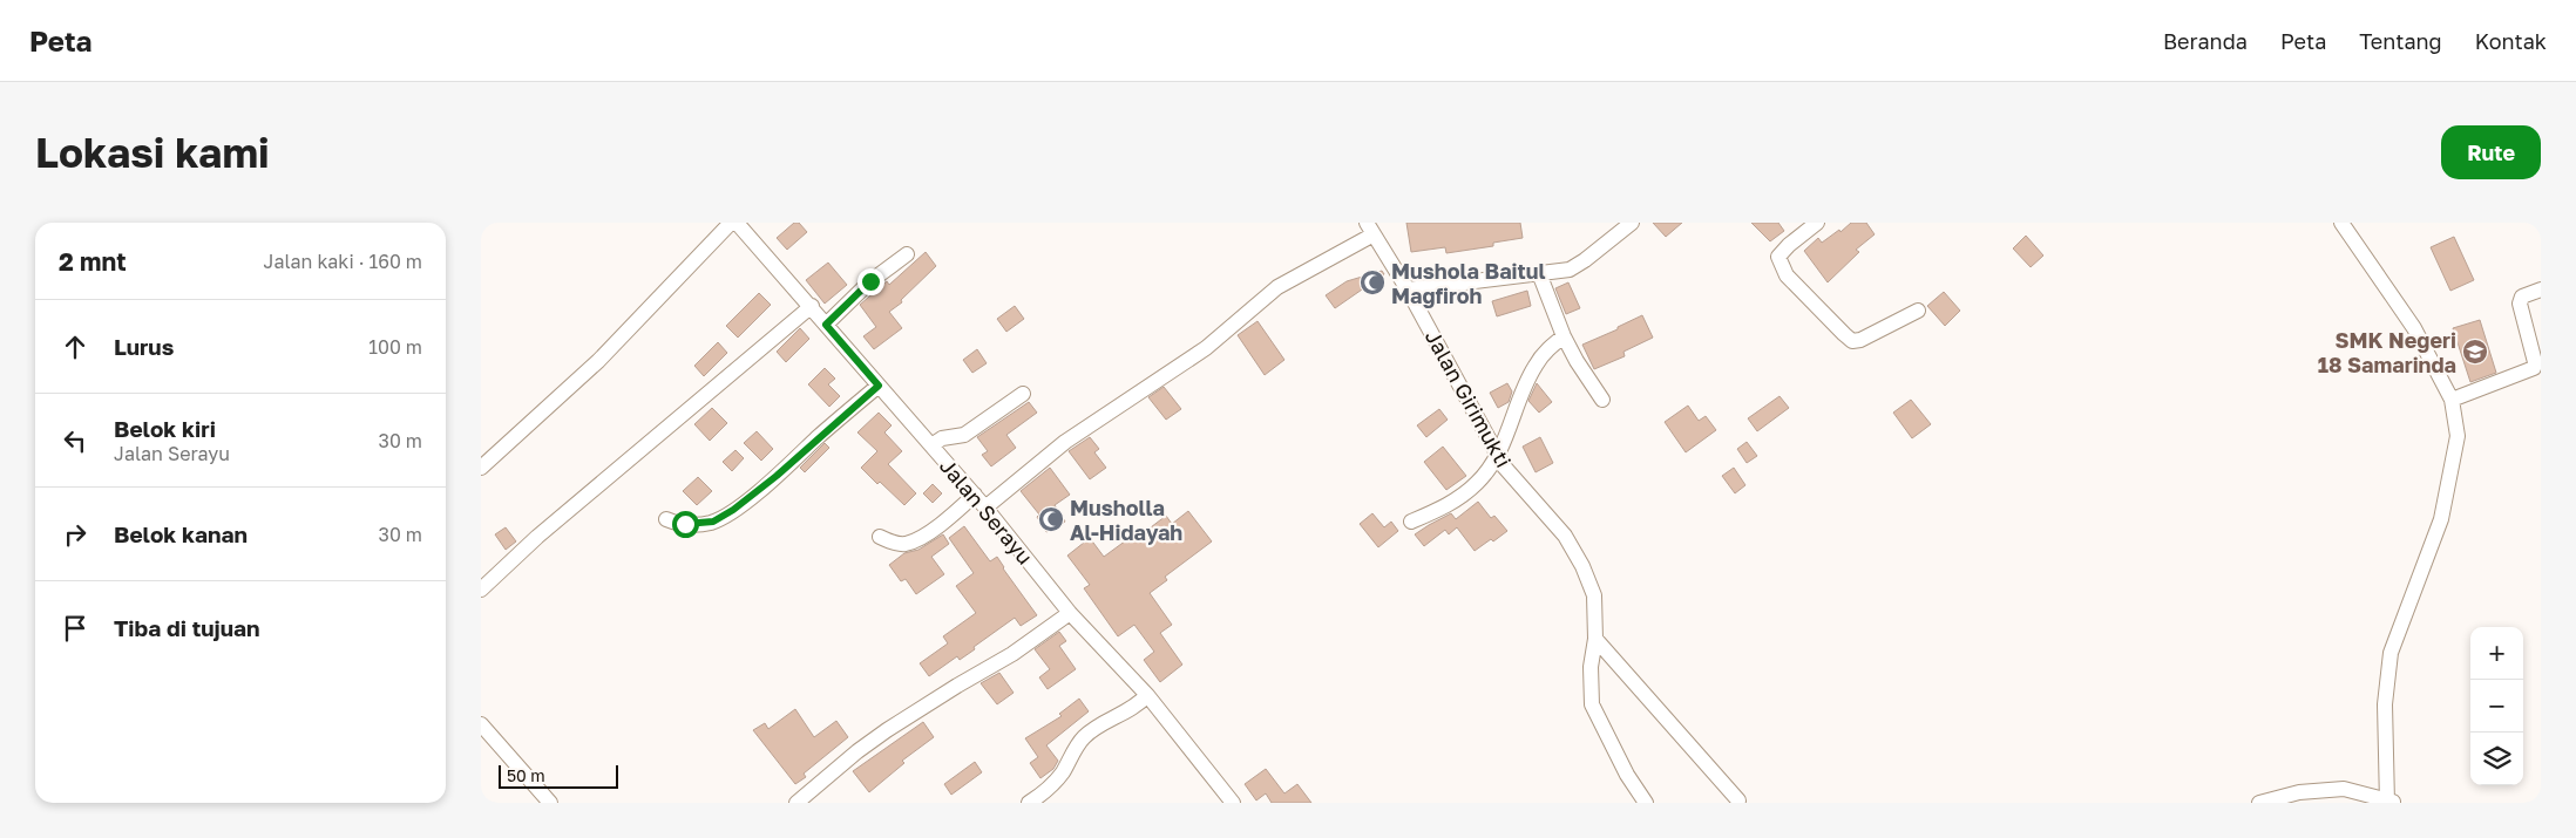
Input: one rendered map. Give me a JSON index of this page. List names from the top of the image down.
{
  "streets": {
    "street": ["Jalan Girimukti", "Jalan Serayu"]
  },
  "places": {
    "mosque": ["Mushola Baitul Magfiroh", "Musholla Al-Hidayah"],
    "school or university": ["SMK Negeri 18 Samarinda"]
  },
  "scale_bar": "50 m",
  "page": {
    "header": "Peta",
    "nav": [
      "Beranda",
      "Peta",
      "Tentang",
      "Kontak"
    ],
    "buttons": "Rute",
    "title": "Lokasi kami",
    "heading": ["2 mnt", "Jalan kaki · 160 m"],
    "list": [
      ["Lurus", "100 m"],
      ["Belok kiri", "Jalan Serayu", "30 m"],
      ["Belok kanan", "30 m"],
      "Tiba di tujuan"
    ],
    "map_buttons": ["+", "−"],
    "scale": "50 m"
  }
}
